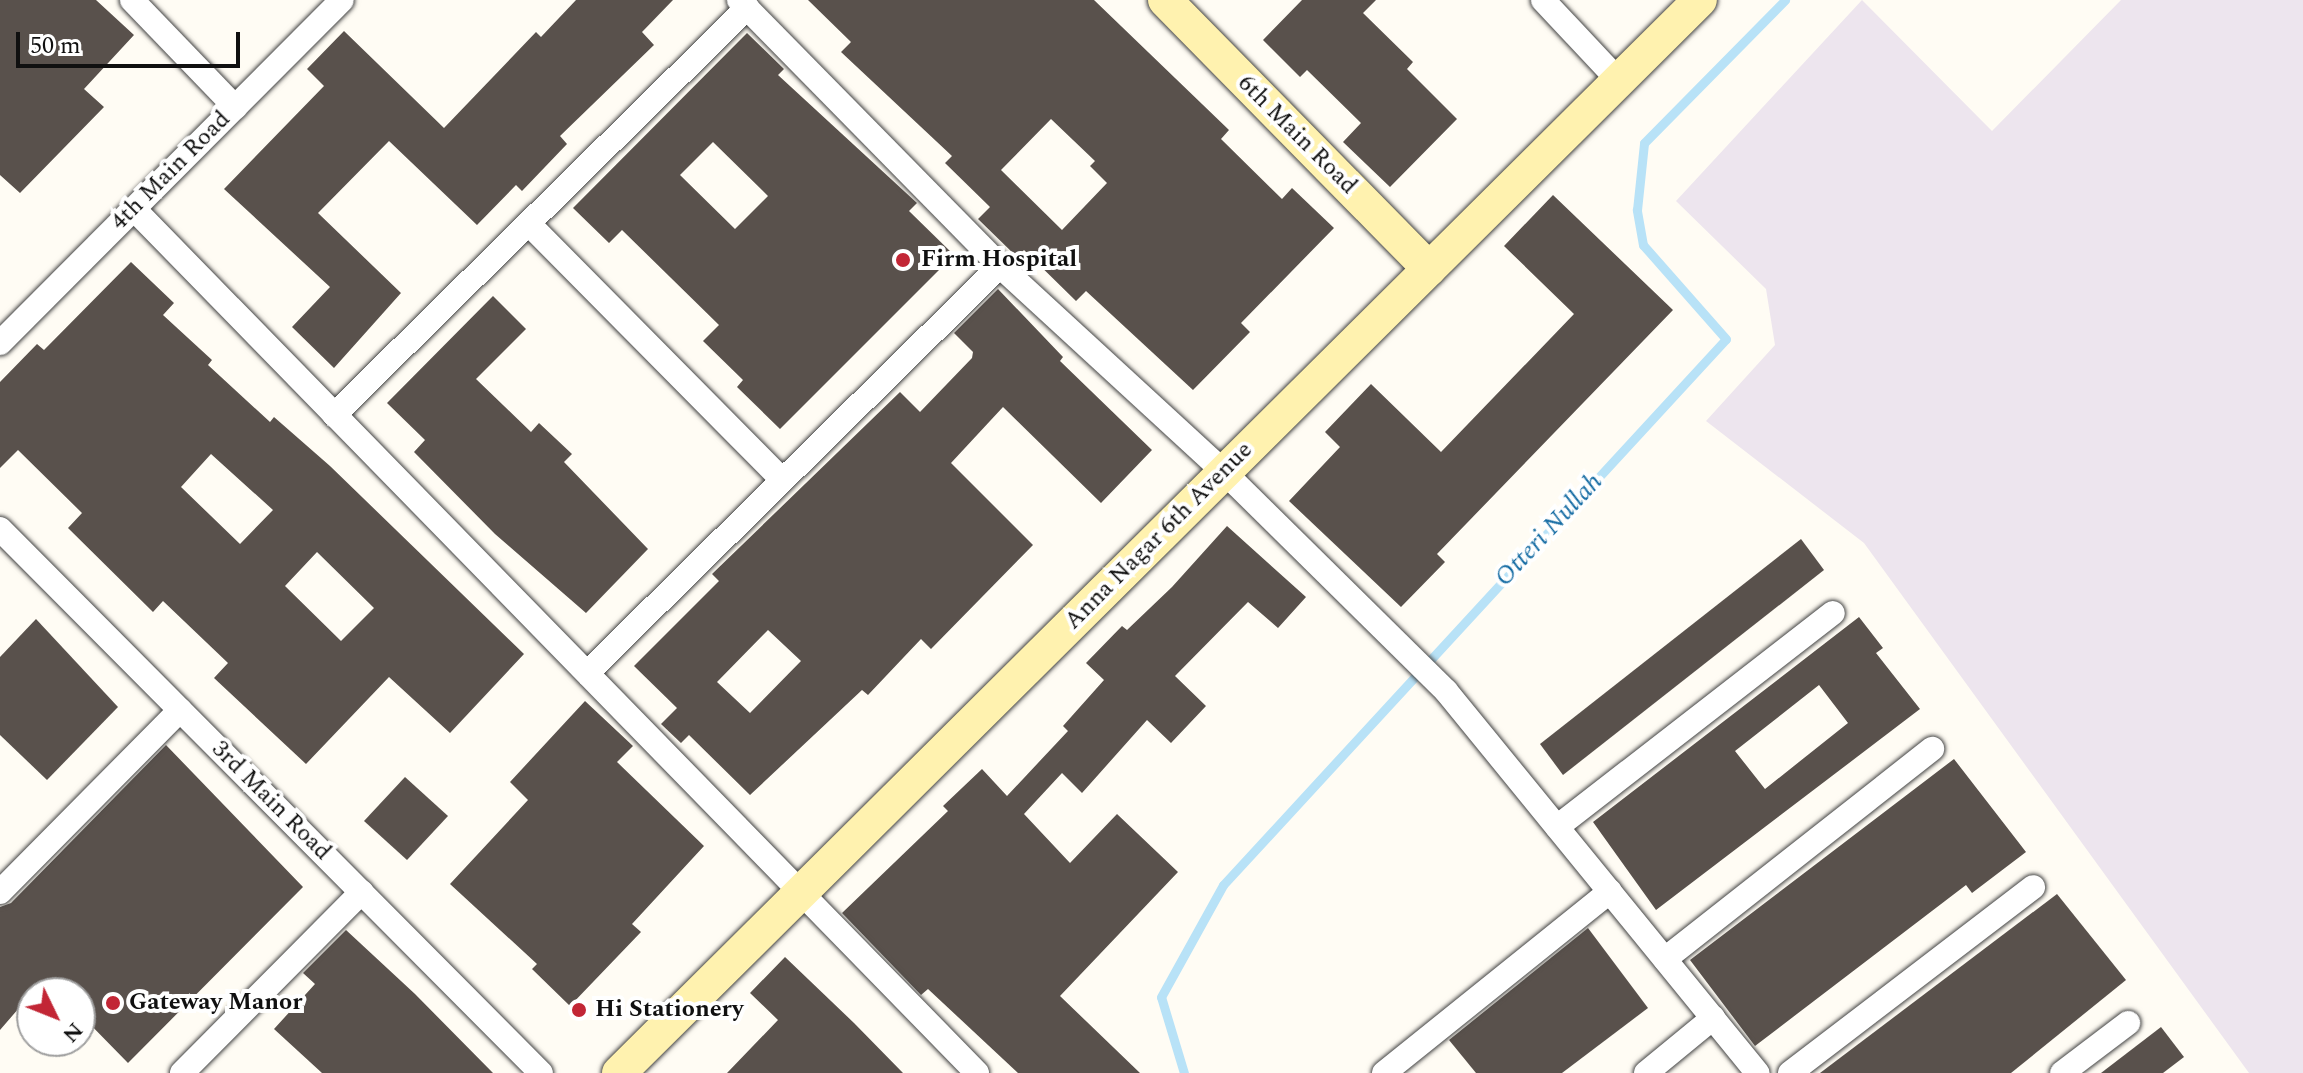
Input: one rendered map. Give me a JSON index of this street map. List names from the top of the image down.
{
  "streets": {
    "street": [
      "6th Main Road",
      "4th Main Road",
      "Anna Nagar 6th Avenue",
      "3rd Main Road"
    ]
  },
  "crossings": [
    ["6th Main Road", "Anna Nagar 6th Avenue"]
  ],
  "water": ["Otteri Nullah"],
  "places": ["Firm Hospital", "Gateway Manor", "Hi Stationery"],
  "scale_bar": "50 m",
  "north": "bottom right"
}
